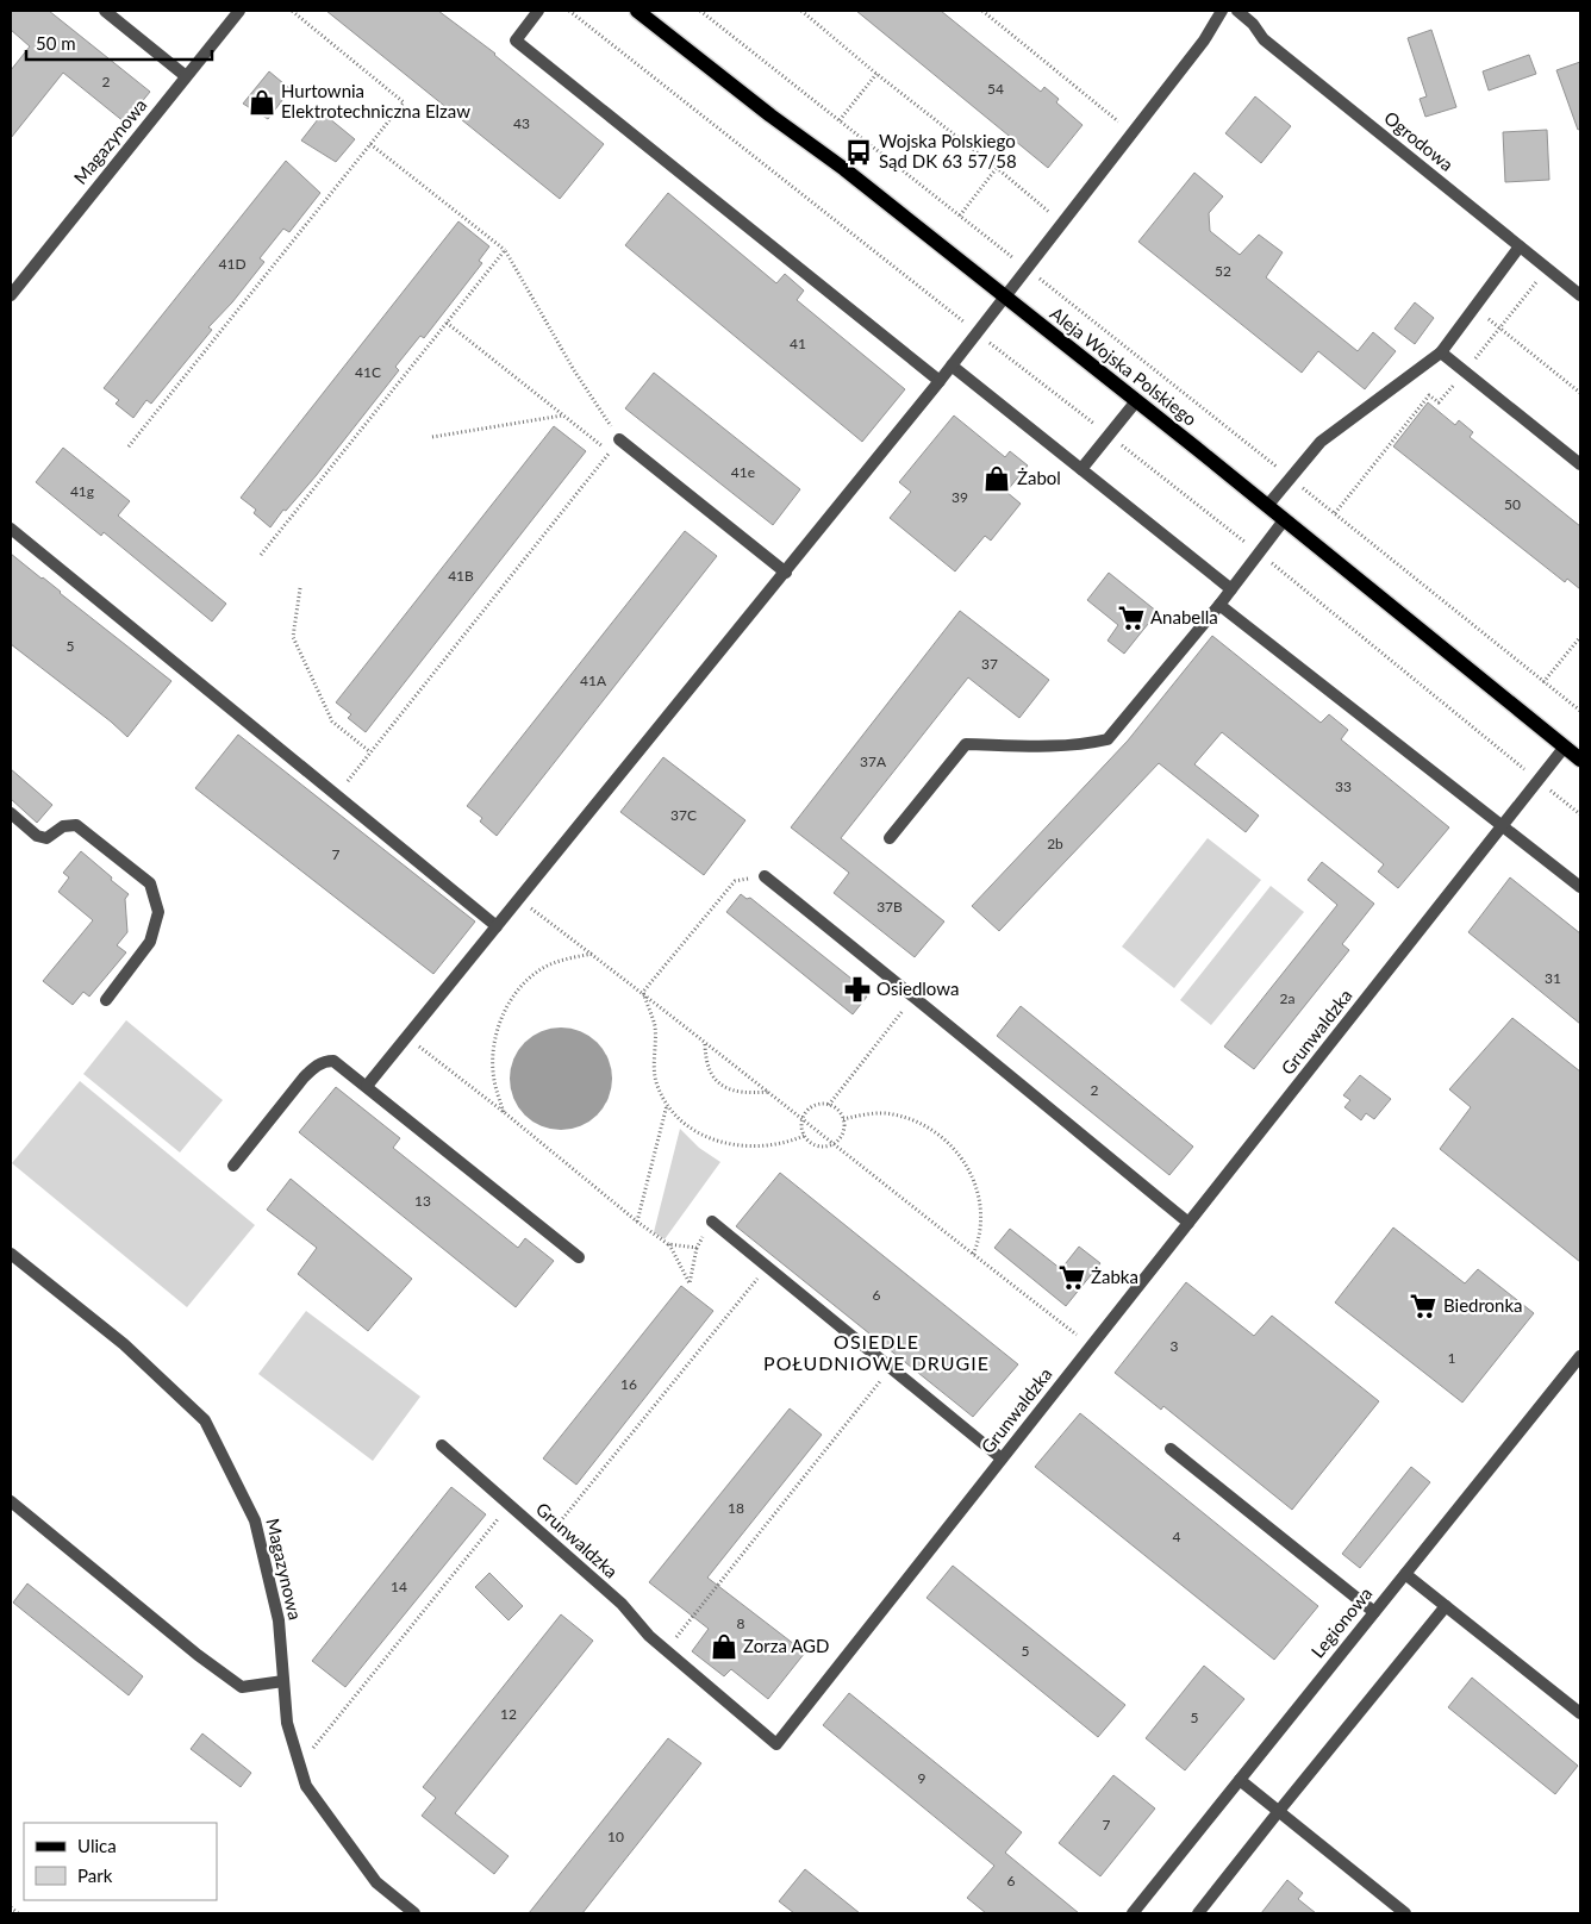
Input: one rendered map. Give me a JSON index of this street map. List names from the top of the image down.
{
  "streets": {
    "main road": ["Aleja Wojska Polskiego"],
    "street": [
      "Magazynowa",
      "Ogrodowa",
      "Grunwaldzka",
      "Legionowa"
    ]
  },
  "crossings": [
    ["Aleja Wojska Polskiego", "Grunwaldzka"]
  ],
  "districts": ["OSIEDLE POŁUDNIOWE DRUGIE"],
  "places": {
    "shop": ["Hurtownia Elektrotechniczna Elzaw", "Żabol", "Zorza AGD"],
    "bus stop": ["Wojska Polskiego Sąd DK 63 57/58"],
    "supermarket": ["Anabella", "Żabka", "Biedronka"],
    "pharmacy": ["Osiedlowa"]
  },
  "house_numbers": [
    "2",
    "54",
    "43",
    "41D",
    "52",
    "41",
    "41C",
    "41e",
    "41g",
    "39",
    "50",
    "41B",
    "5",
    "37",
    "41A",
    "37A",
    "33",
    "37C",
    "2b",
    "7",
    "37B",
    "31",
    "2a",
    "2",
    "13",
    "6",
    "3",
    "1",
    "16",
    "18",
    "4",
    "14",
    "8",
    "5",
    "12",
    "5",
    "9",
    "7",
    "10",
    "6"
  ],
  "legend": ["Ulica", "Park"],
  "scale_bar": "50 m"
}
